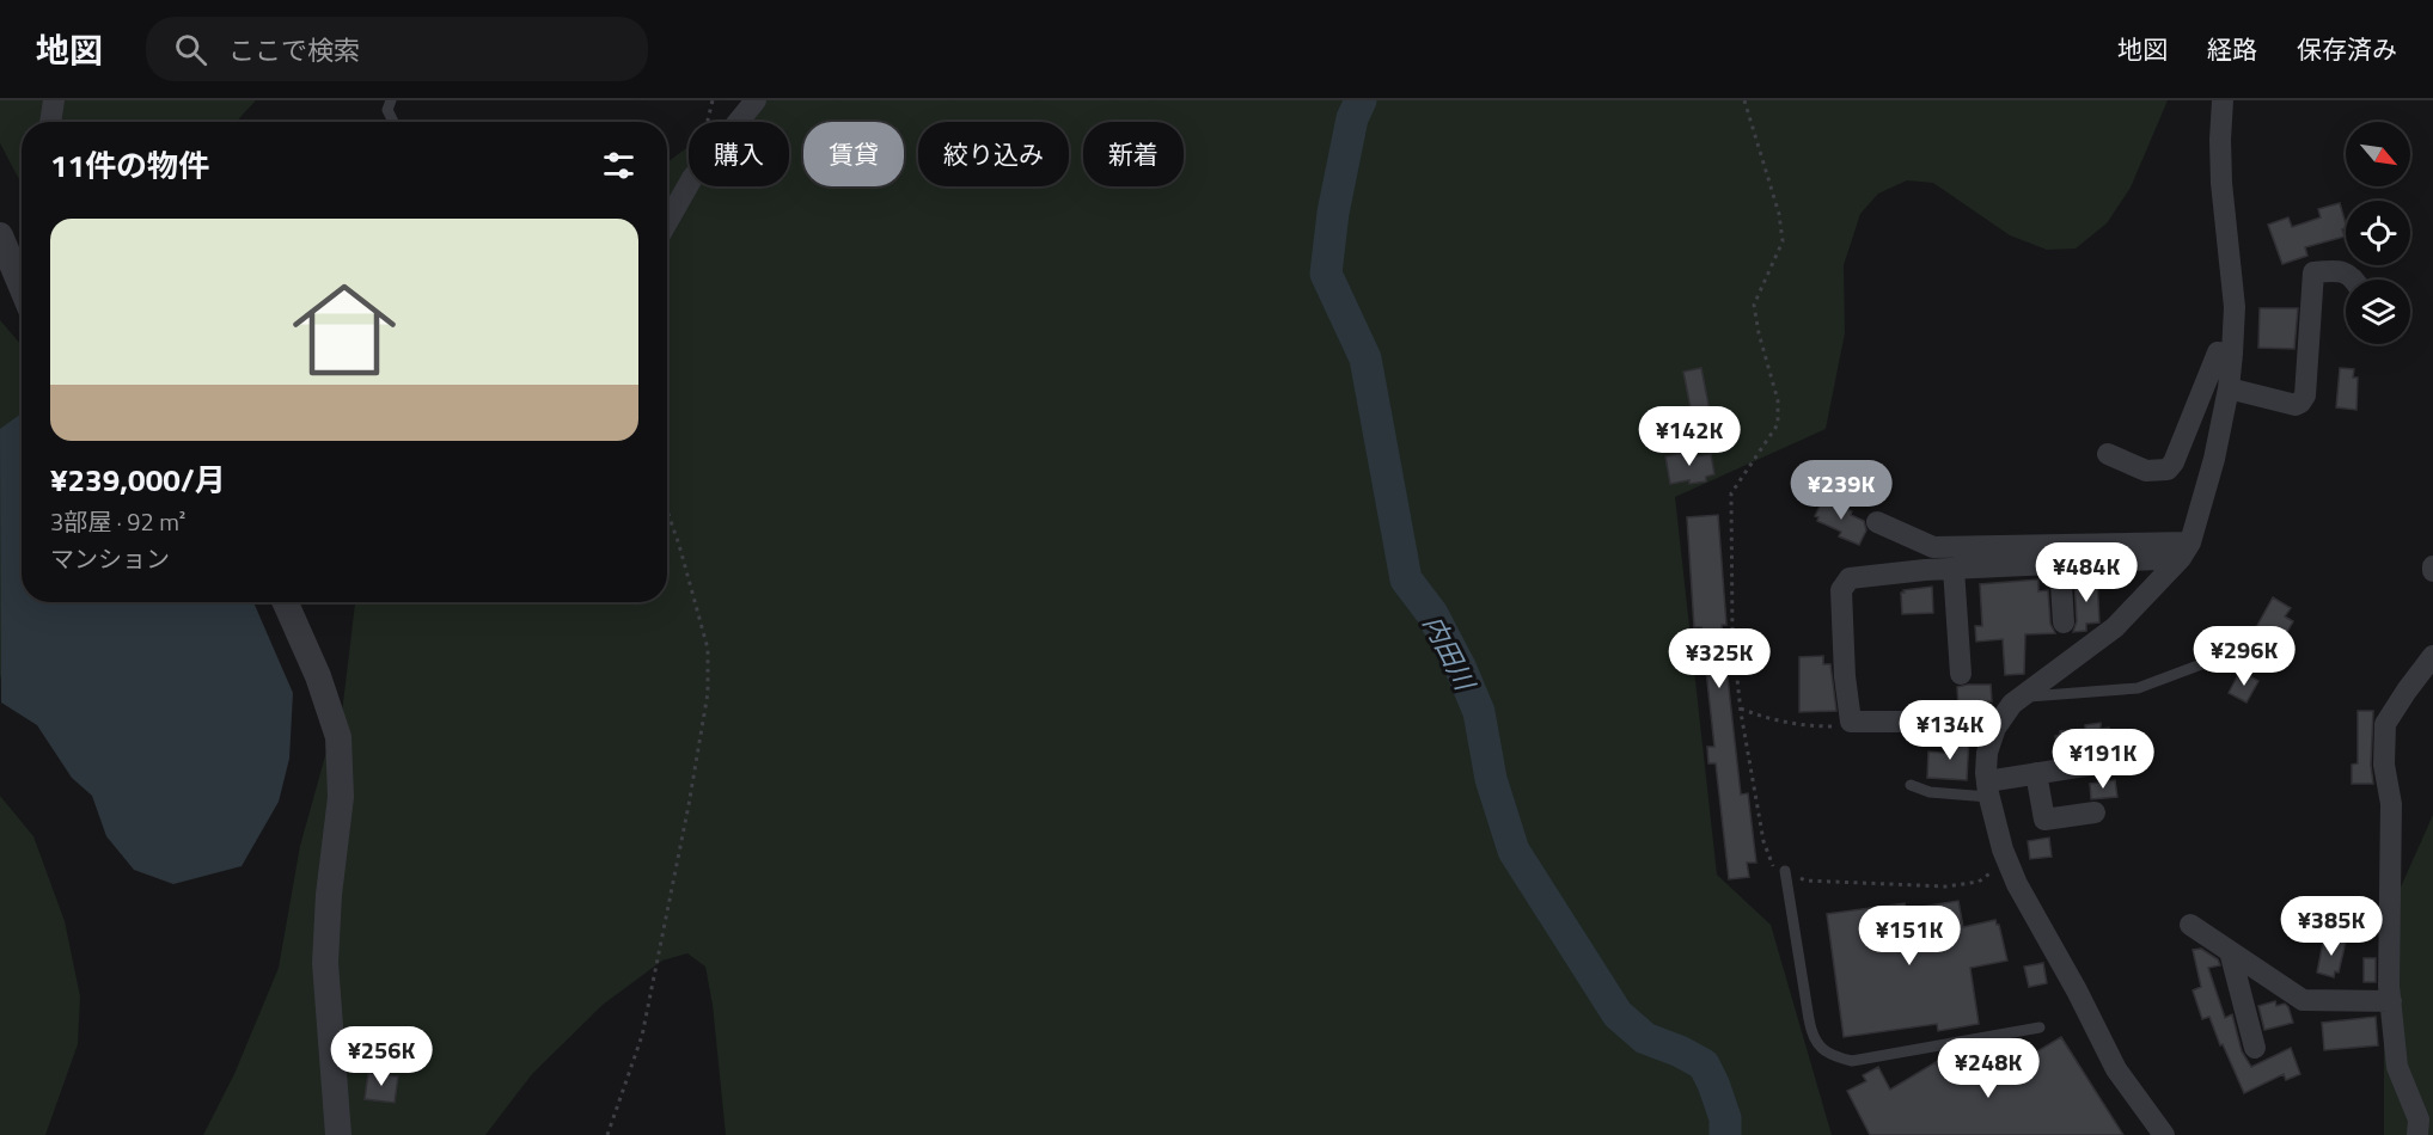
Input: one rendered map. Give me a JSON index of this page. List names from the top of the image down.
{
  "water": ["内田川"],
  "north": "bottom right",
  "page": {
    "header": "地図",
    "search": "ここで検索",
    "nav": ["地図", "経路", "保存済み"],
    "chip": [
      "購入",
      "賃貸",
      "絞り込み",
      "新着"
    ],
    "heading": "11件の物件",
    "list": [
      {
        "name": "¥239,000/月",
        "note": "3部屋 · 92 m² · マンション"
      }
    ],
    "price": [
      "¥142K",
      "¥239K",
      "¥484K",
      "¥296K",
      "¥325K",
      "¥134K",
      "¥191K",
      "¥385K",
      "¥151K",
      "¥256K",
      "¥248K"
    ]
  }
}
